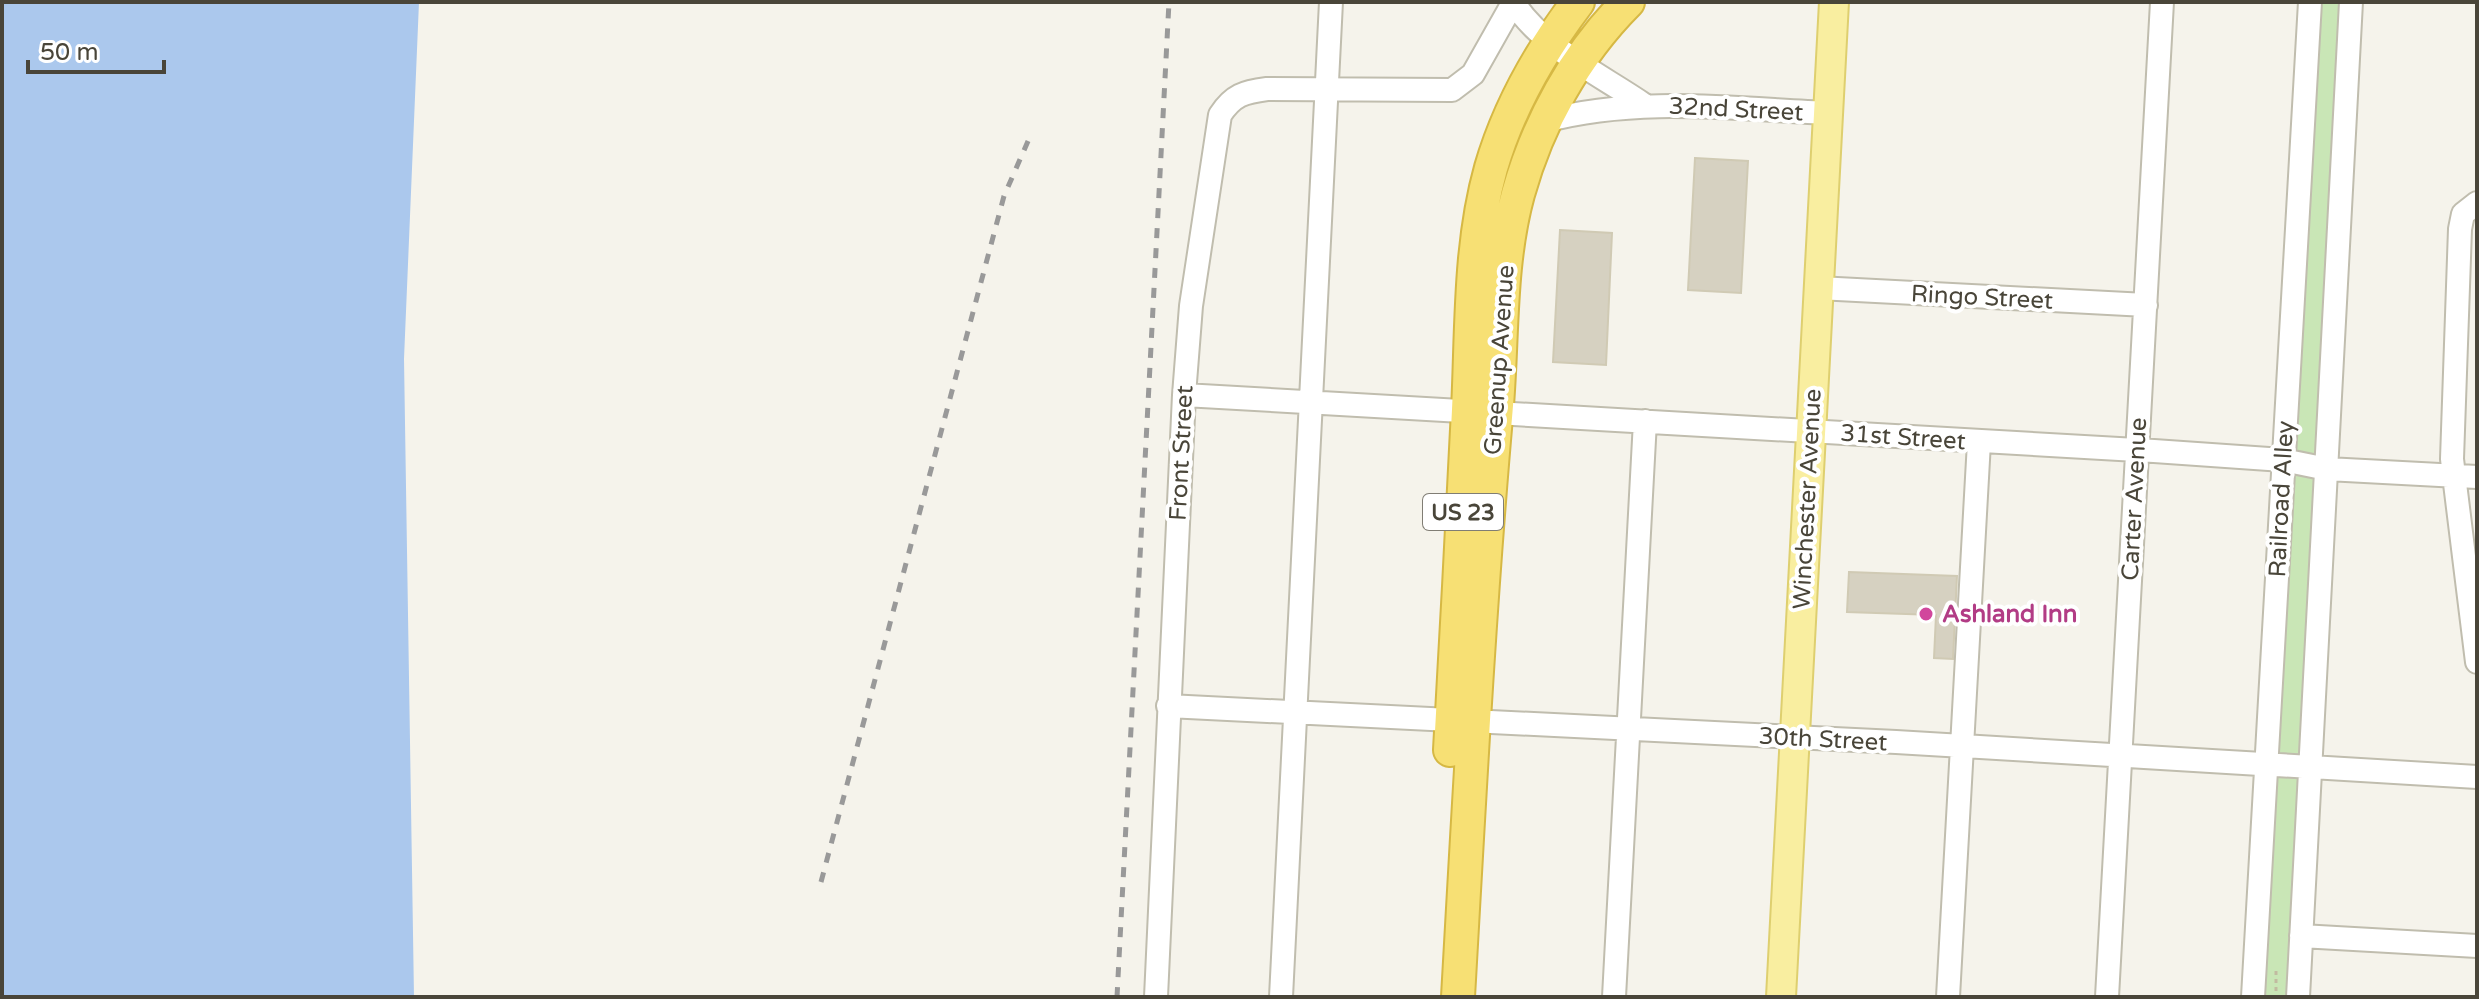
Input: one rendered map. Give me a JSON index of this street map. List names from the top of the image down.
{
  "streets": {
    "highway": ["Greenup Avenue", "US 23"],
    "main road": ["Winchester Avenue"],
    "street": [
      "32nd Street",
      "Ringo Street",
      "31st Street",
      "Front Street",
      "Carter Avenue",
      "Railroad Alley",
      "30th Street"
    ]
  },
  "crossings": [
    ["32nd Street", "Greenup Avenue"],
    ["32nd Street", "Winchester Avenue"],
    ["32nd Street", "US 23"],
    ["Ringo Street", "Winchester Avenue"],
    ["Ringo Street", "Carter Avenue"],
    ["Greenup Avenue", "31st Street"],
    ["Greenup Avenue", "US 23"],
    ["Greenup Avenue", "30th Street"],
    ["31st Street", "Front Street"],
    ["31st Street", "Winchester Avenue"],
    ["31st Street", "Carter Avenue"],
    ["31st Street", "Railroad Alley"],
    ["Front Street", "30th Street"],
    ["Winchester Avenue", "30th Street"],
    ["Carter Avenue", "30th Street"],
    ["Railroad Alley", "30th Street"]
  ],
  "places": ["Ashland Inn"],
  "scale_bar": "50 m"
}
